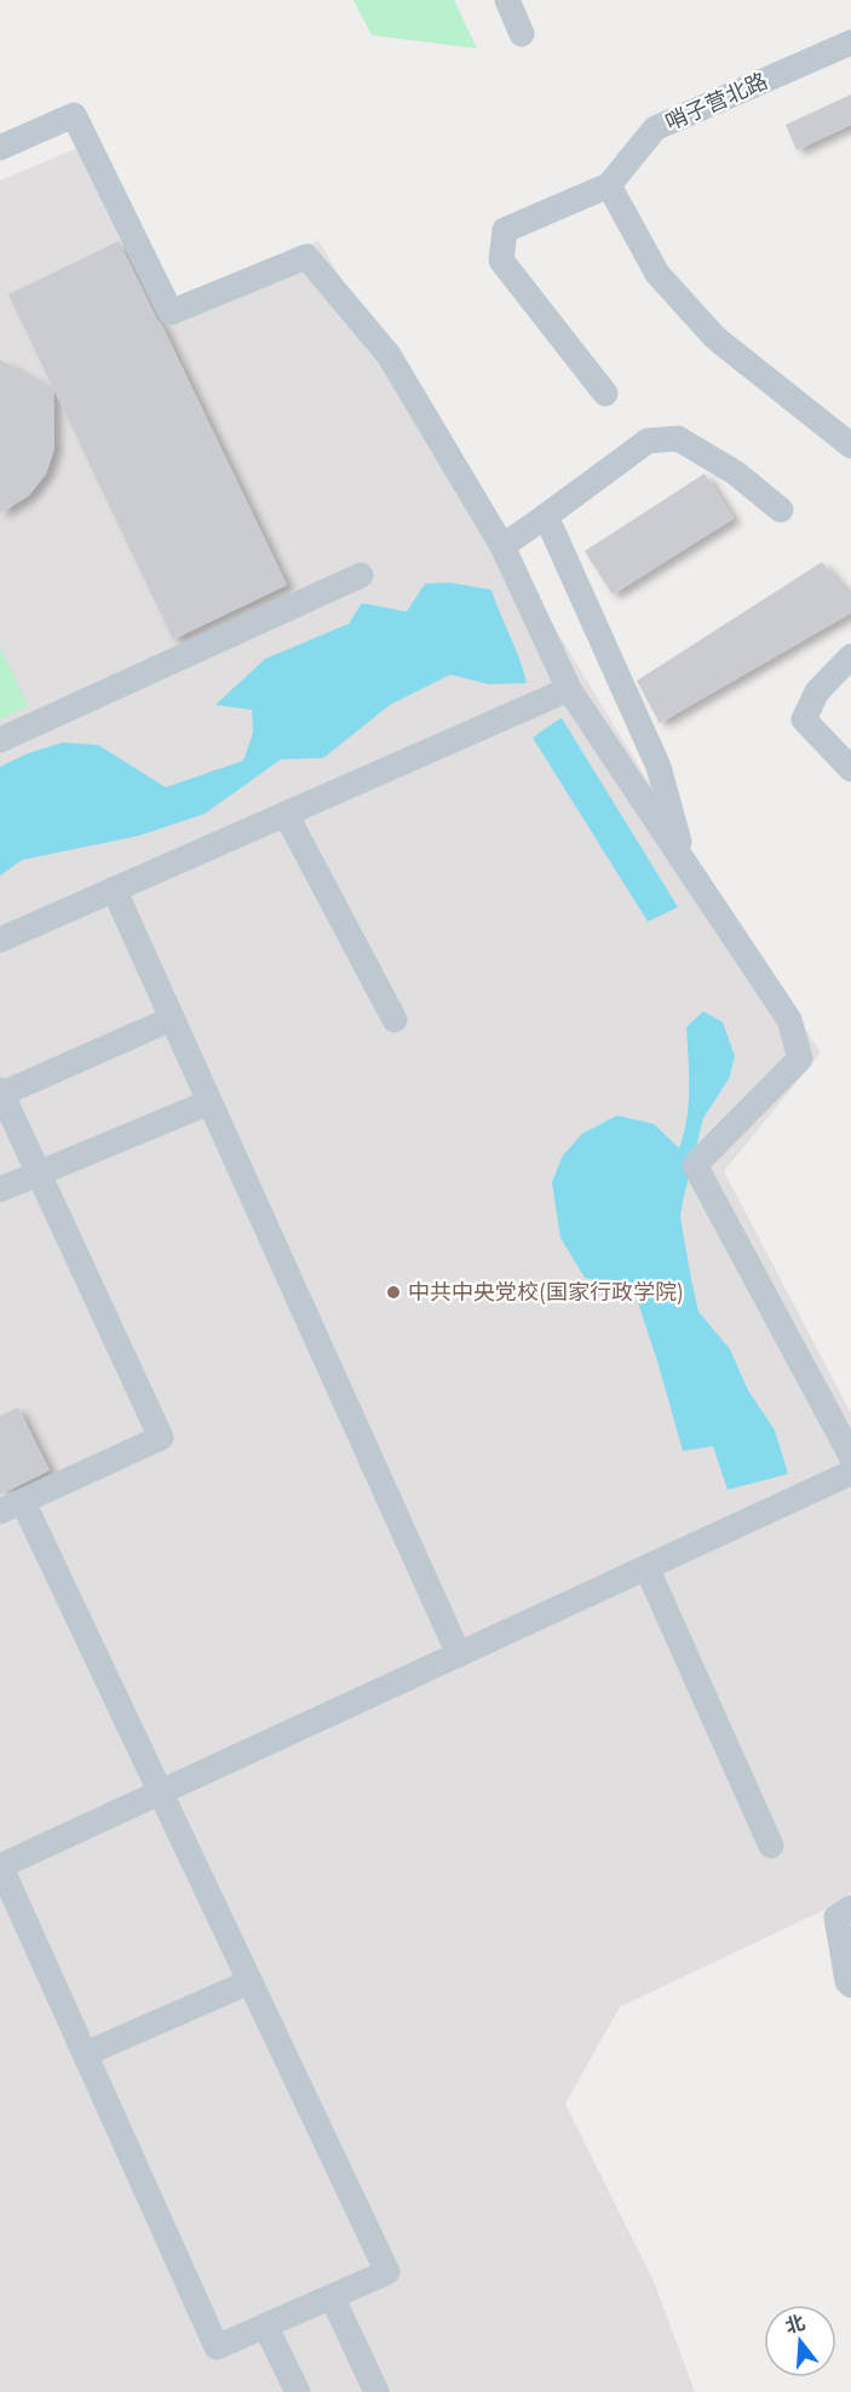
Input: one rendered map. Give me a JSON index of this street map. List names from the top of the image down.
{
  "streets": {
    "street": ["哨子营北路"]
  },
  "places": ["中共中央党校(国家行政学院)"],
  "north": "top"
}
